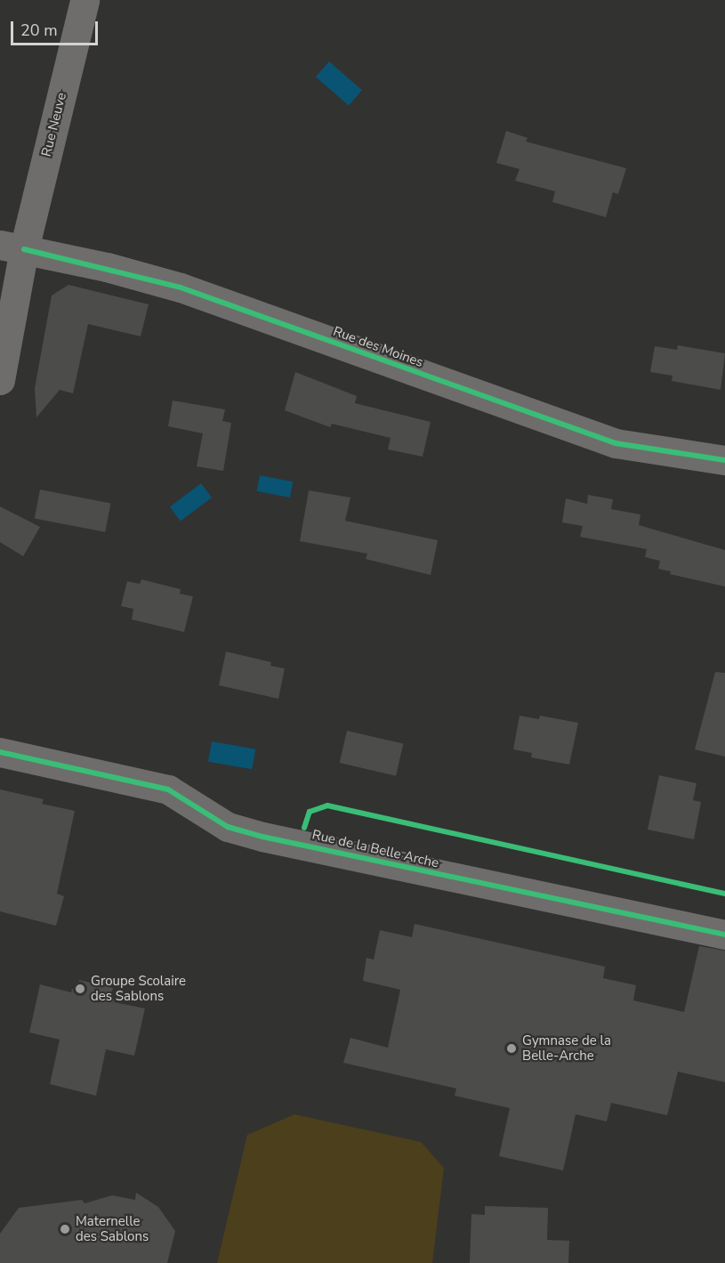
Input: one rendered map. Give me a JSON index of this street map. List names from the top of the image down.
{
  "streets": {
    "street": ["Rue Neuve", "Rue des Moines", "Rue de la Belle Arche"]
  },
  "crossings": [
    ["Rue Neuve", "Rue des Moines"]
  ],
  "places": ["Groupe Scolaire des Sablons", "Gymnase de la Belle-Arche", "Maternelle des Sablons"],
  "scale_bar": "20 m"
}
